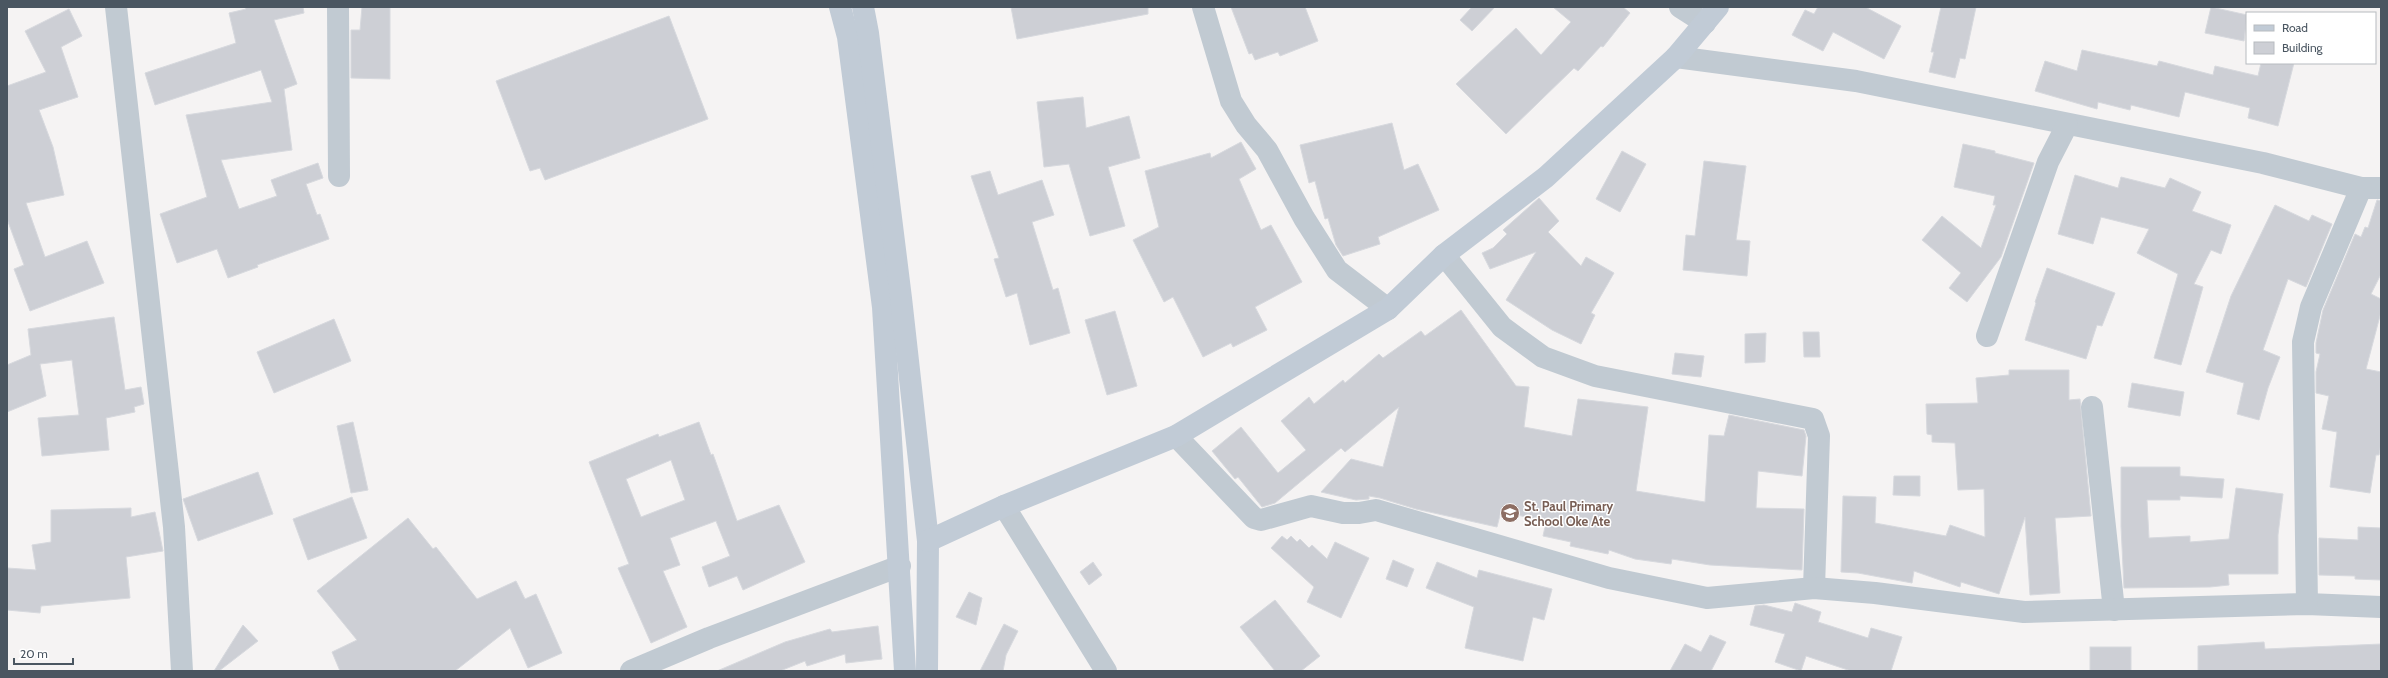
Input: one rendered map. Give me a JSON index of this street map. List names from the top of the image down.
{
  "places": {
    "school or university": ["St. Paul Primary School Oke Ate"]
  },
  "legend": ["Road", "Building"],
  "scale_bar": "20 m"
}
